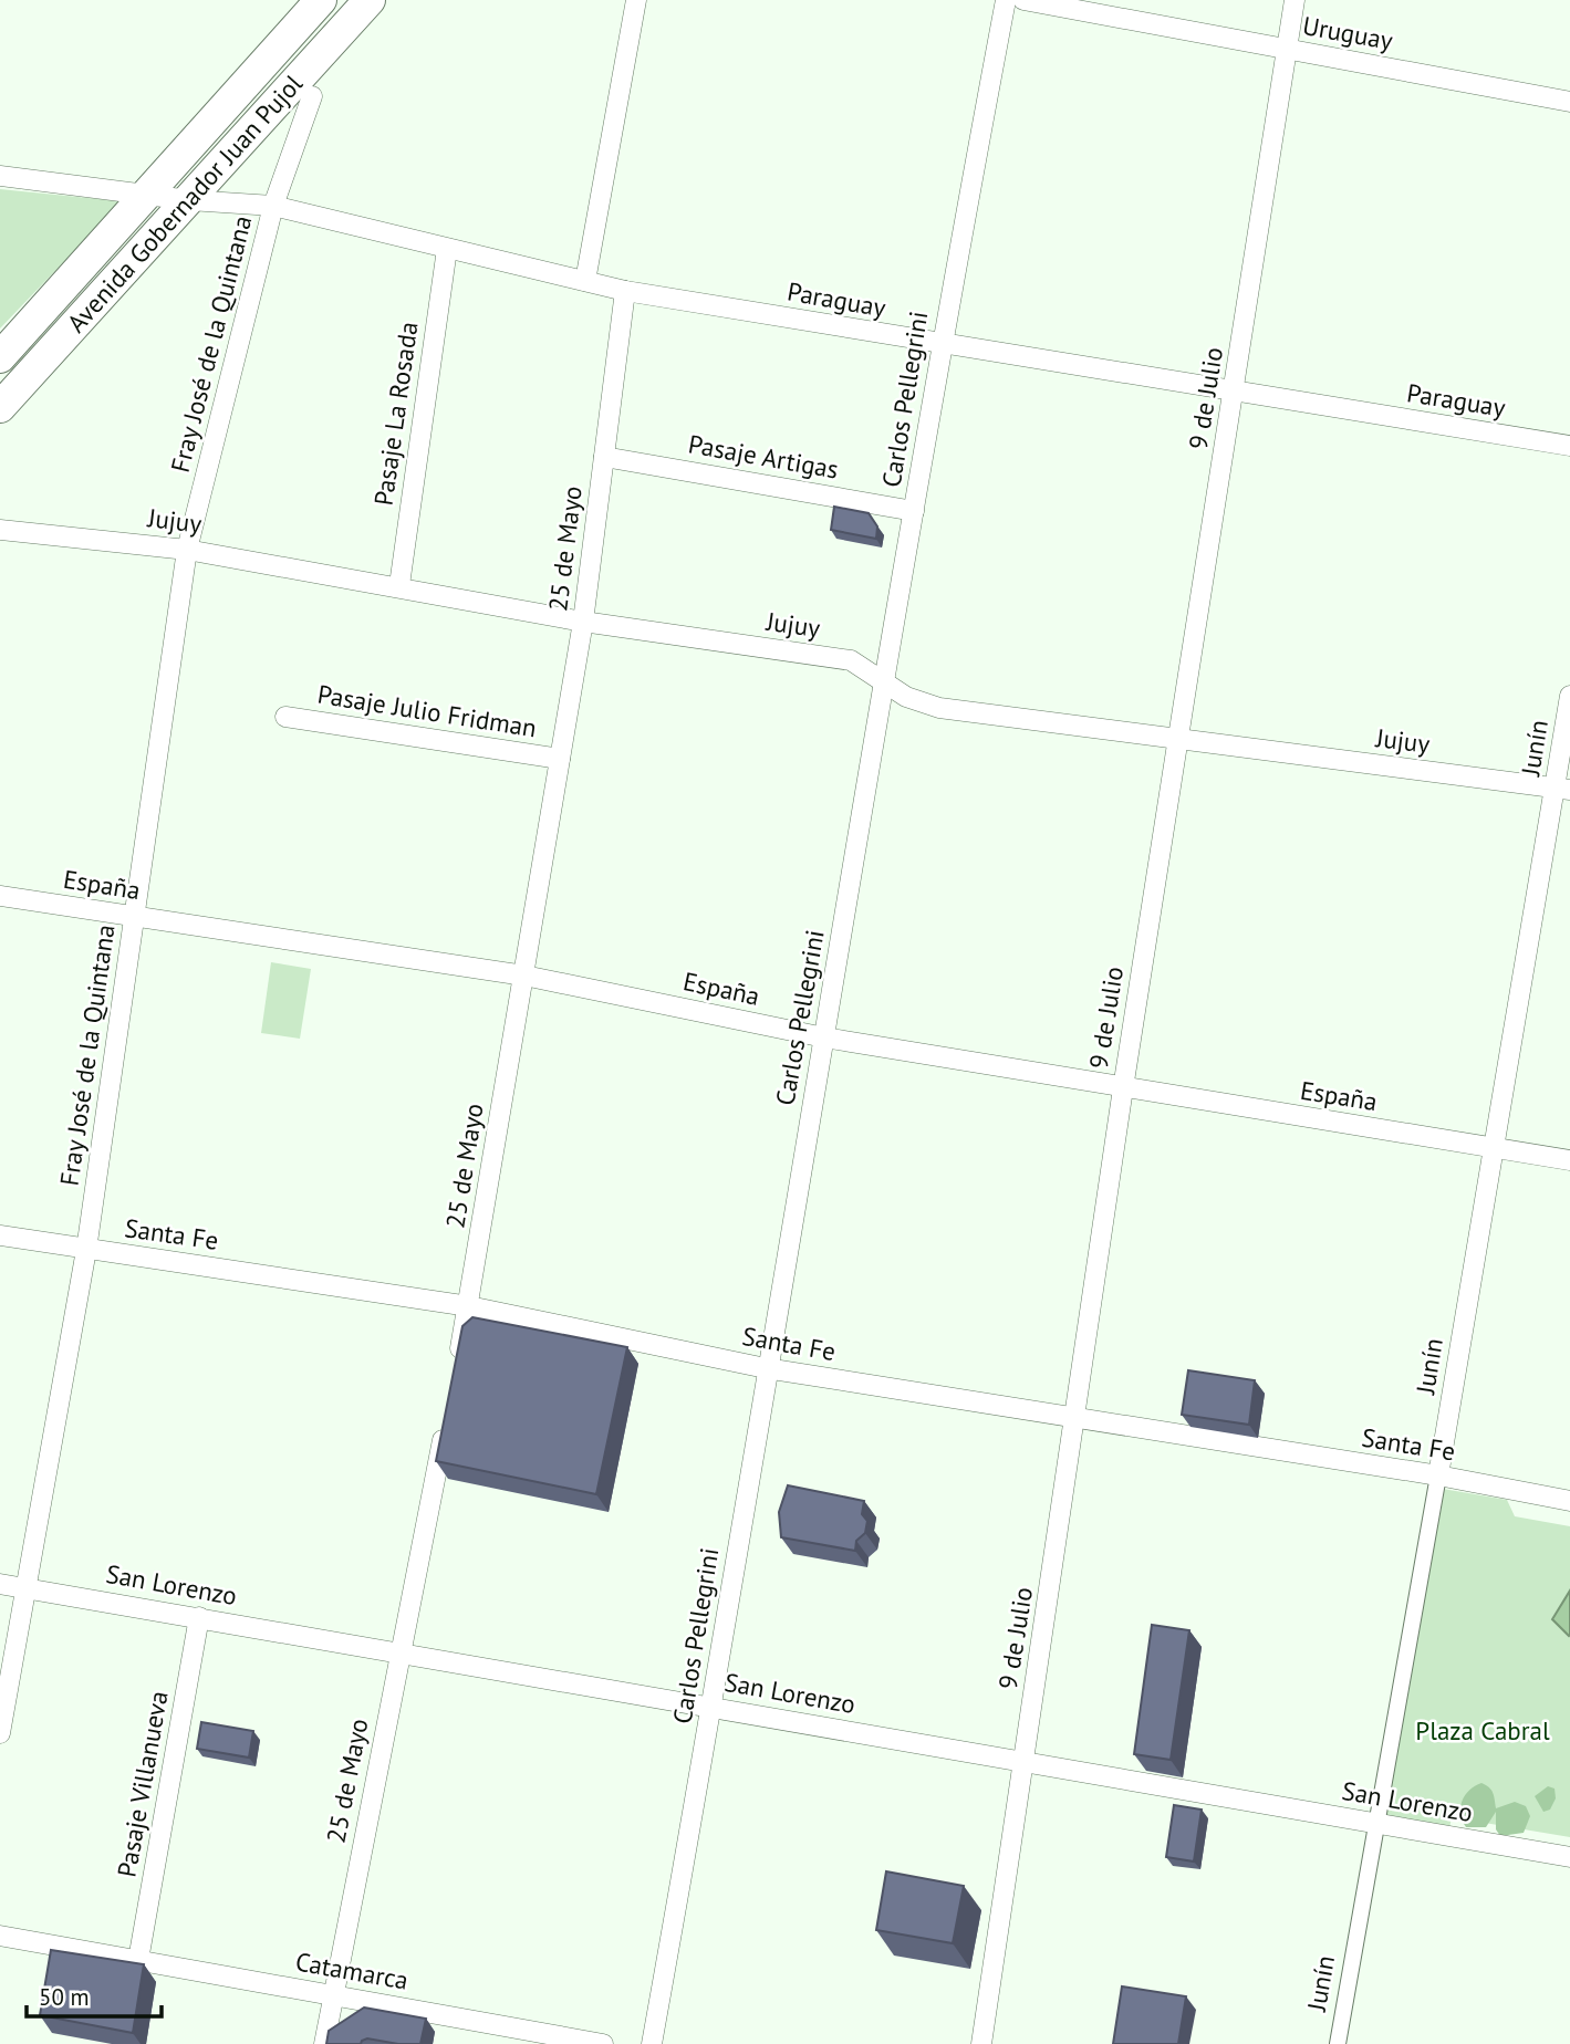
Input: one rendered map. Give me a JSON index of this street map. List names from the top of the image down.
{
  "streets": {
    "main road": ["Avenida Gobernador Juan Pujol"],
    "street": [
      "Uruguay",
      "Paraguay",
      "Fray José de la Quintana",
      "9 de Julio",
      "Carlos Pellegrini",
      "Pasaje La Rosada",
      "Pasaje Artigas",
      "Jujuy",
      "25 de Mayo",
      "Pasaje Julio Fridman",
      "Junín",
      "España",
      "Santa Fe",
      "San Lorenzo",
      "Pasaje Villanueva",
      "Catamarca"
    ]
  },
  "crossings": [
    ["Uruguay", "9 de Julio"],
    ["Avenida Gobernador Juan Pujol", "Paraguay"],
    ["Paraguay", "Fray José de la Quintana"],
    ["Paraguay", "9 de Julio"],
    ["Paraguay", "Carlos Pellegrini"],
    ["Paraguay", "Pasaje La Rosada"],
    ["Paraguay", "25 de Mayo"],
    ["Fray José de la Quintana", "Jujuy"],
    ["Fray José de la Quintana", "España"],
    ["Fray José de la Quintana", "Santa Fe"],
    ["Fray José de la Quintana", "San Lorenzo"],
    ["9 de Julio", "Jujuy"],
    ["9 de Julio", "España"],
    ["9 de Julio", "Santa Fe"],
    ["9 de Julio", "San Lorenzo"],
    ["Carlos Pellegrini", "Pasaje Artigas"],
    ["Carlos Pellegrini", "Jujuy"],
    ["Carlos Pellegrini", "España"],
    ["Carlos Pellegrini", "Santa Fe"],
    ["Carlos Pellegrini", "San Lorenzo"],
    ["Pasaje La Rosada", "Jujuy"],
    ["Pasaje Artigas", "25 de Mayo"],
    ["Jujuy", "25 de Mayo"],
    ["Jujuy", "Junín"],
    ["25 de Mayo", "Pasaje Julio Fridman"],
    ["25 de Mayo", "España"],
    ["25 de Mayo", "Santa Fe"],
    ["25 de Mayo", "San Lorenzo"],
    ["25 de Mayo", "Catamarca"],
    ["Junín", "España"],
    ["Junín", "Santa Fe"],
    ["Junín", "San Lorenzo"],
    ["San Lorenzo", "Pasaje Villanueva"],
    ["Pasaje Villanueva", "Catamarca"]
  ],
  "parks": ["Plaza Cabral"],
  "scale_bar": "50 m"
}
